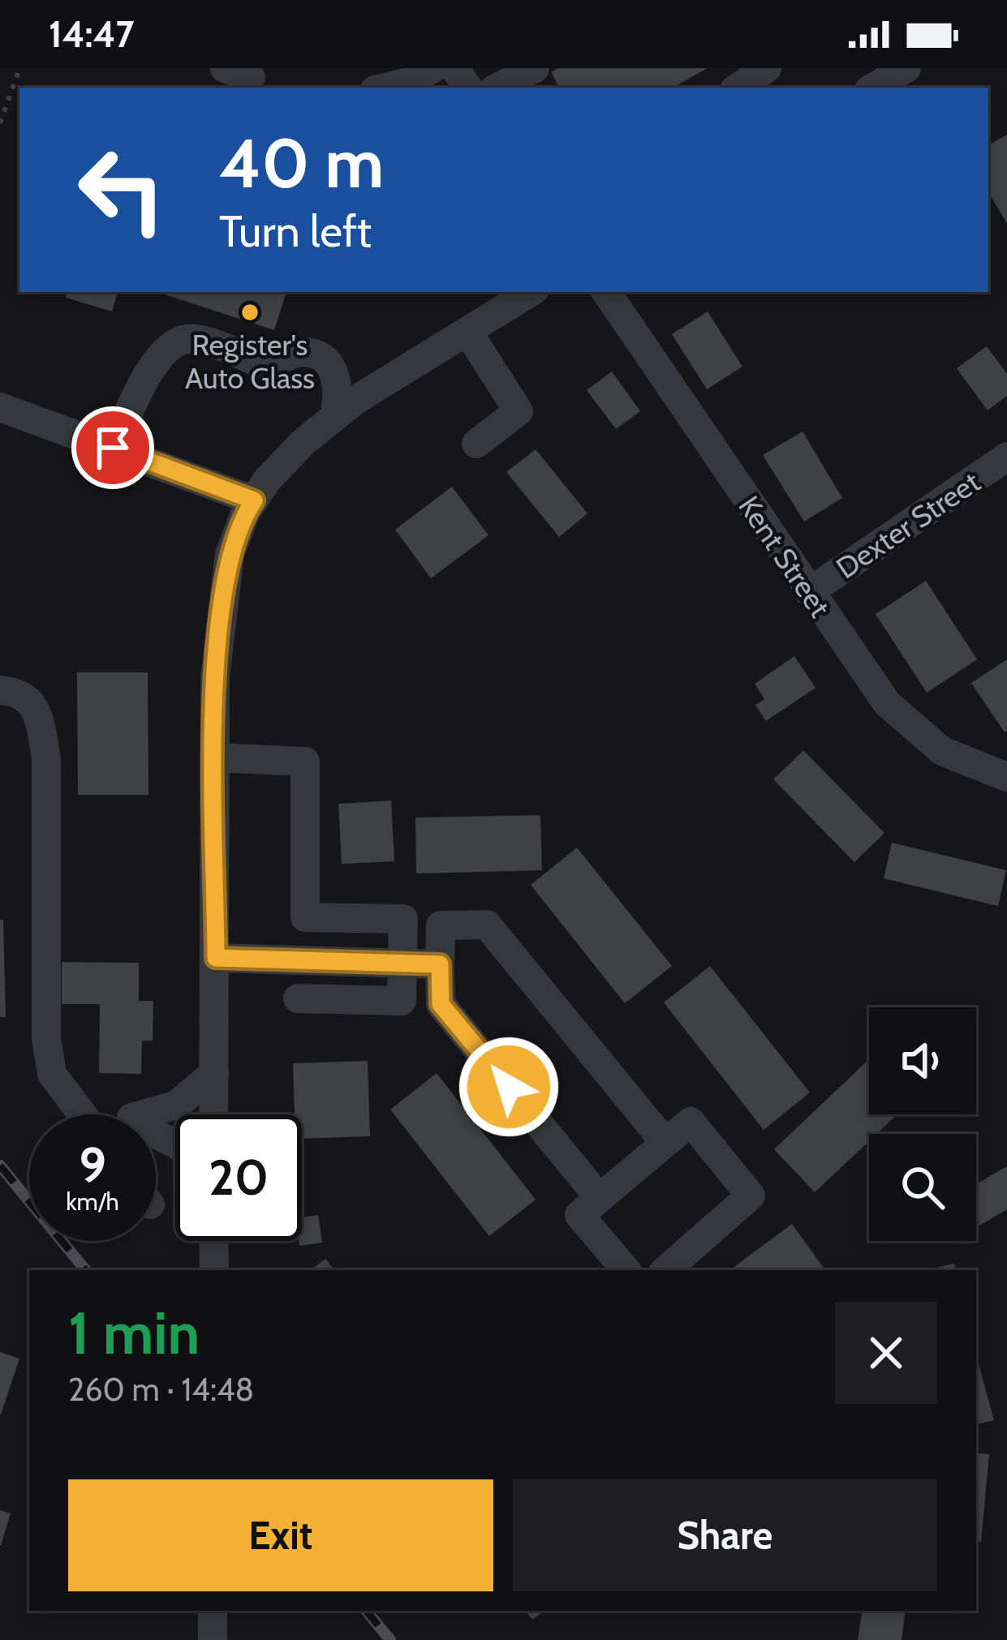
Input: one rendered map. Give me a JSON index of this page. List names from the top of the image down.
{
  "streets": {
    "street": ["Dexter Street", "Kent Street"]
  },
  "crossings": [
    ["Dexter Street", "Kent Street"]
  ],
  "places": ["Register's Auto Glass"],
  "page": {
    "status": "14:47",
    "turn": ["40 m", "Turn left"],
    "speed": "9 km/h",
    "limit": "20",
    "heading": ["1 min", "260 m · 14:48"],
    "buttons": ["Exit", "Share"]
  }
}
